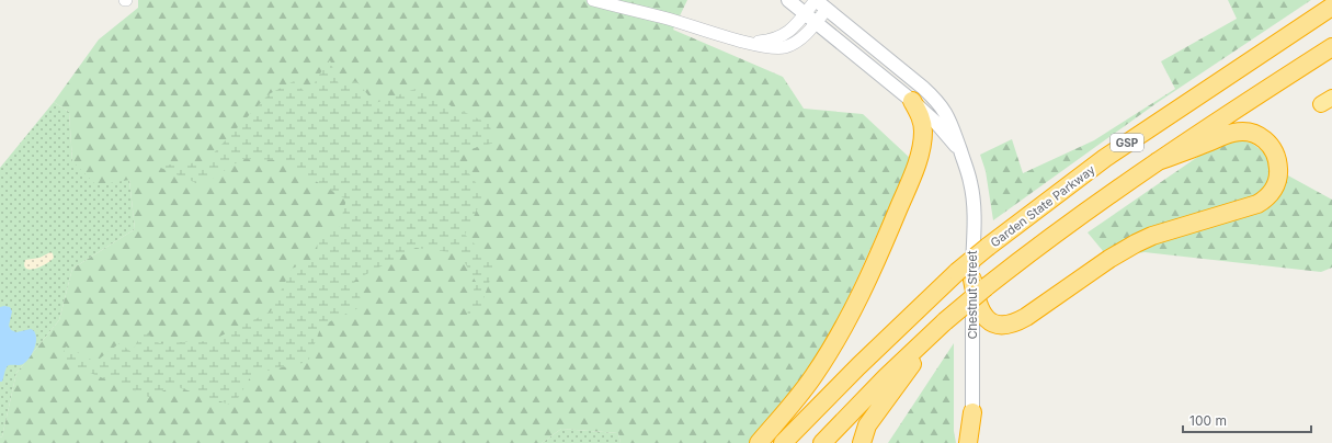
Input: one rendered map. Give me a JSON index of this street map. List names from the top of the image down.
{
  "streets": {
    "highway": ["GSP", "Garden State Parkway"],
    "main road": ["Chestnut Street"]
  },
  "crossings": [
    ["Garden State Parkway", "Chestnut Street"]
  ],
  "scale_bar": "100 m"
}
